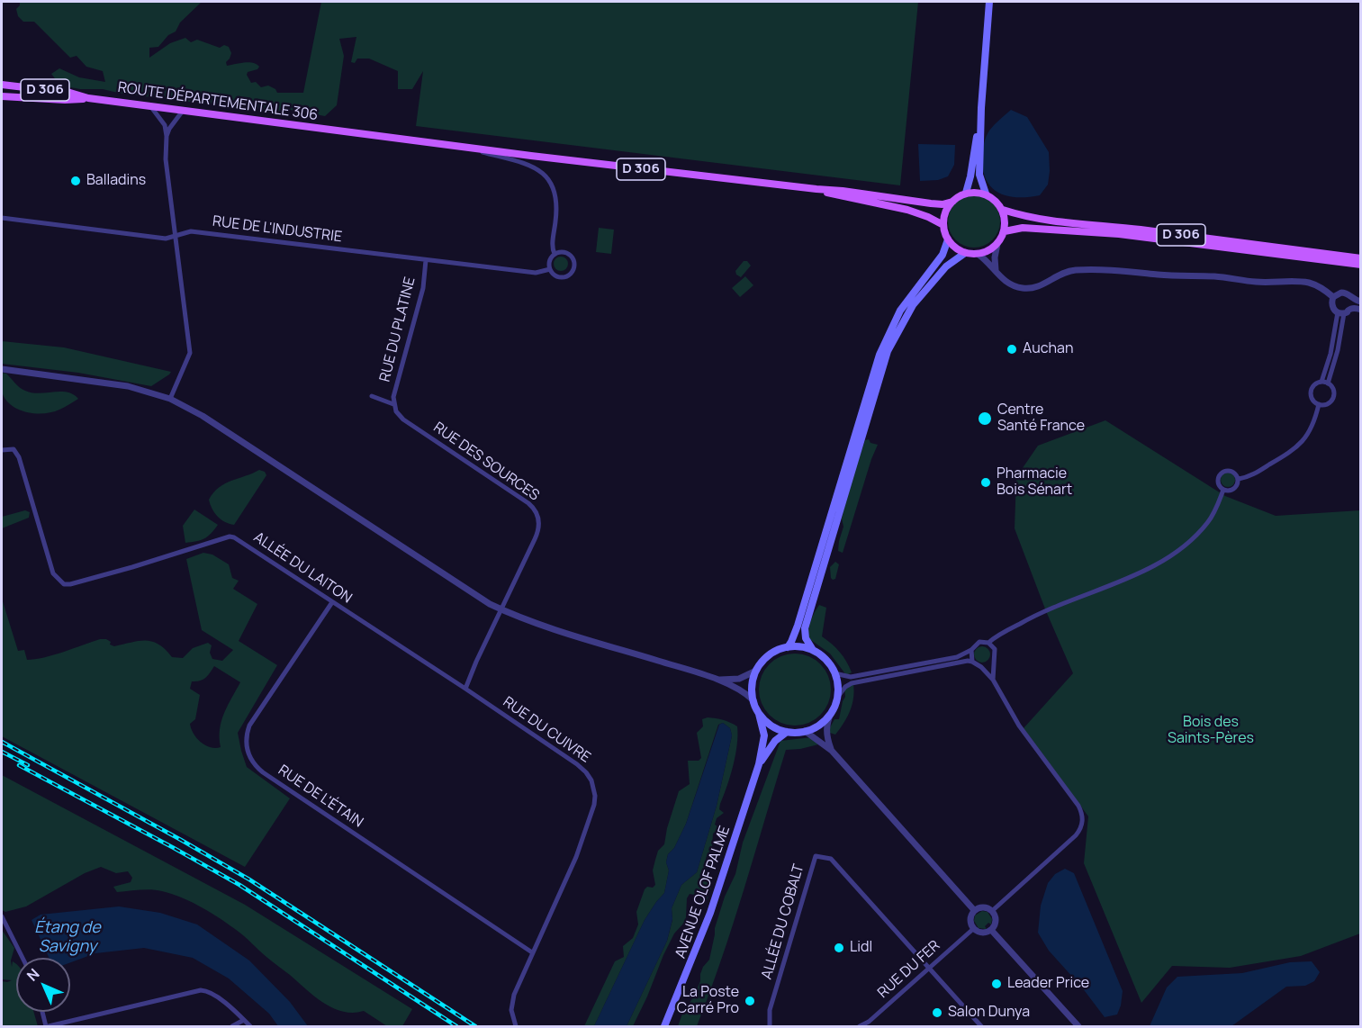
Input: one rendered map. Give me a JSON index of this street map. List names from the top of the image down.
{
  "streets": {
    "main road": ["D 306", "ROUTE DÉPARTEMENTALE 306", "AVENUE OLOF PALME"],
    "street": [
      "RUE DE L'INDUSTRIE",
      "RUE DU PLATINE",
      "RUE DES SOURCES",
      "ALLÉE DU LAITON",
      "RUE DU CUIVRE",
      "RUE DE L'ÉTAIN",
      "ALLÉE DU COBALT",
      "RUE DU FER"
    ]
  },
  "crossings": [
    ["D 306", "ROUTE DÉPARTEMENTALE 306"],
    ["RUE DE L'INDUSTRIE", "RUE DU PLATINE"],
    ["RUE DU PLATINE", "RUE DES SOURCES"],
    ["ALLÉE DU LAITON", "RUE DU CUIVRE"],
    ["ALLÉE DU LAITON", "RUE DE L'ÉTAIN"],
    ["RUE DU CUIVRE", "RUE DE L'ÉTAIN"],
    ["ALLÉE DU COBALT", "RUE DU FER"]
  ],
  "water": ["Étang de Savigny"],
  "parks": ["Bois des Saints-Pères"],
  "places": [
    "Balladins",
    "Auchan",
    "Centre Santé France",
    "Pharmacie Bois Sénart",
    "Lidl",
    "Leader Price",
    "La Poste Carré Pro",
    "Salon Dunya"
  ],
  "north": "top left"
}
